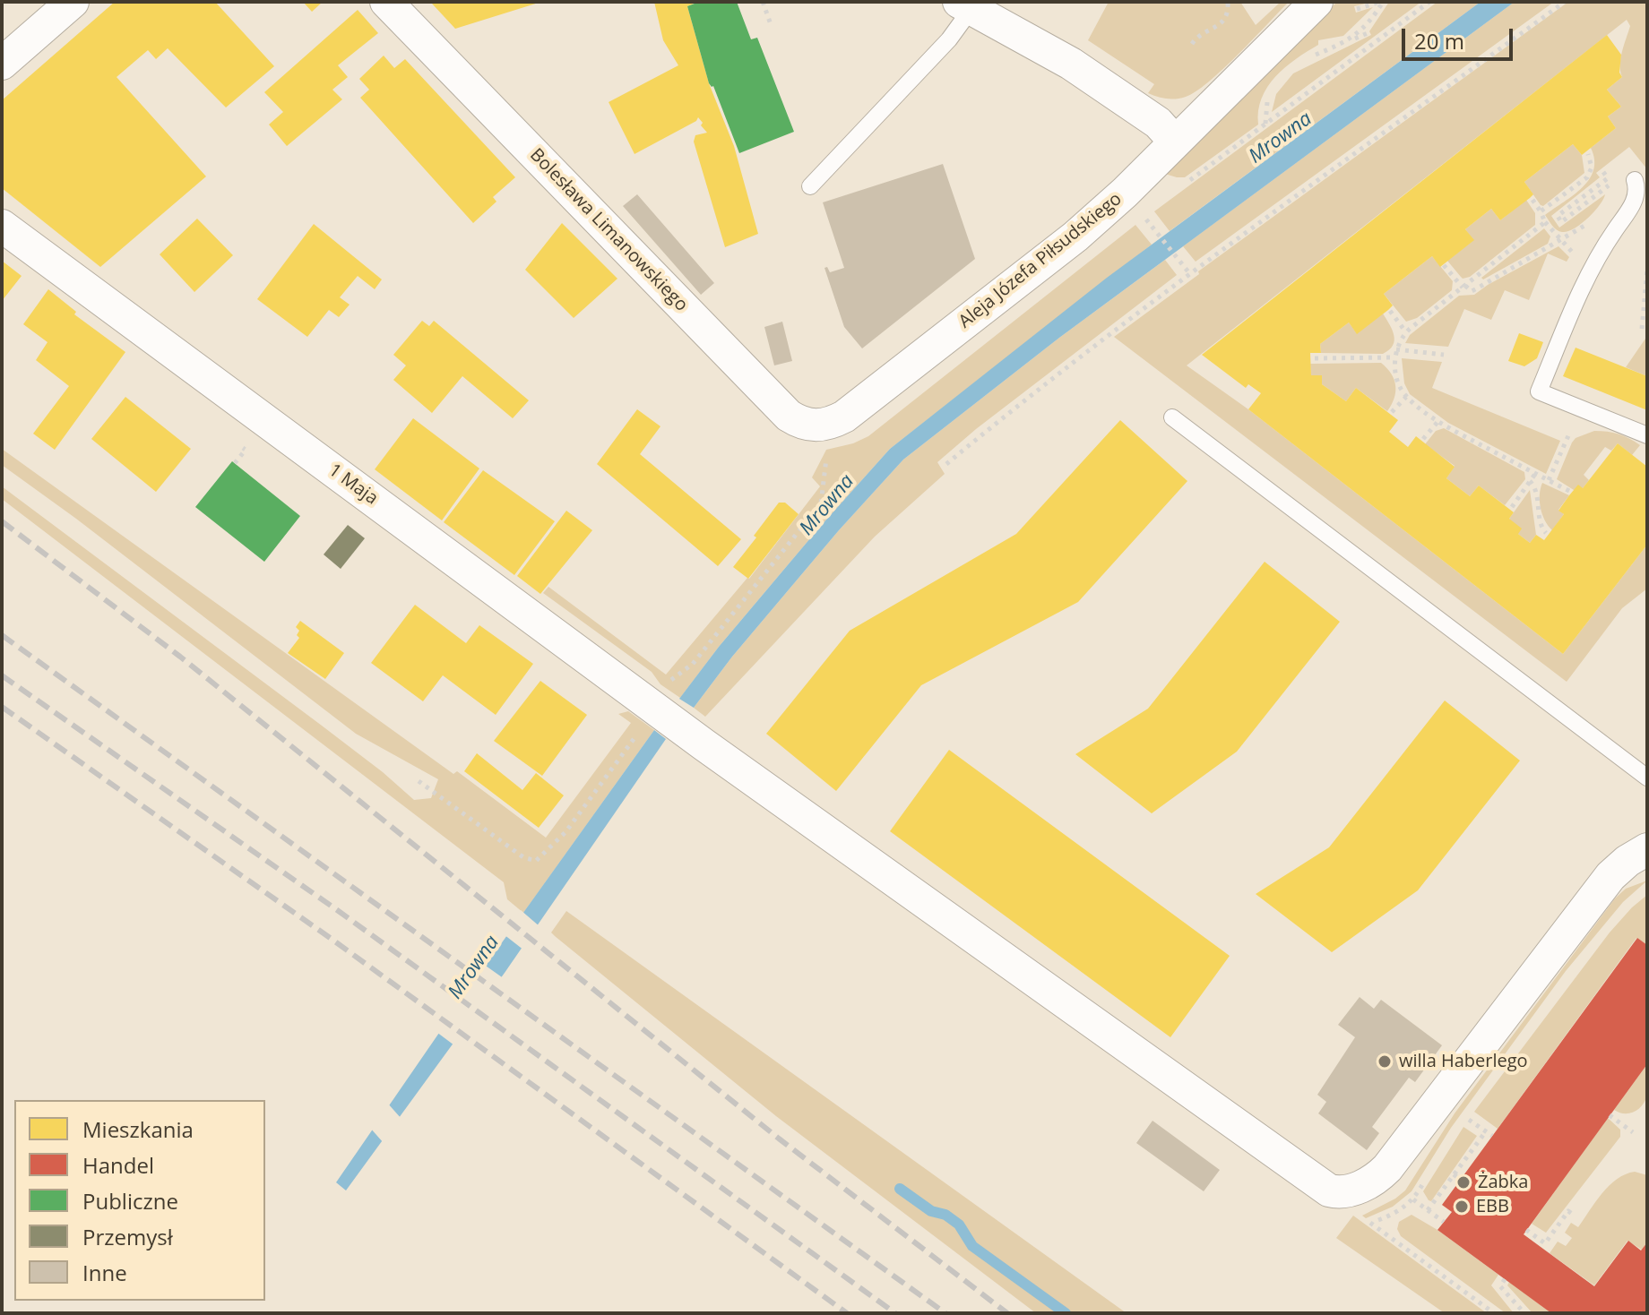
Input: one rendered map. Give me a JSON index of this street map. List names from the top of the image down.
{
  "streets": {
    "street": ["Bolesława Limanowskiego", "Aleja Józefa Piłsudskiego", "1 Maja"]
  },
  "crossings": [
    ["Bolesława Limanowskiego", "Aleja Józefa Piłsudskiego"]
  ],
  "water": ["Mrowna"],
  "places": ["willa Haberlego", "Żabka", "EBB"],
  "legend": [
    "Mieszkania",
    "Handel",
    "Publiczne",
    "Przemysł",
    "Inne"
  ],
  "scale_bar": "20 m"
}
